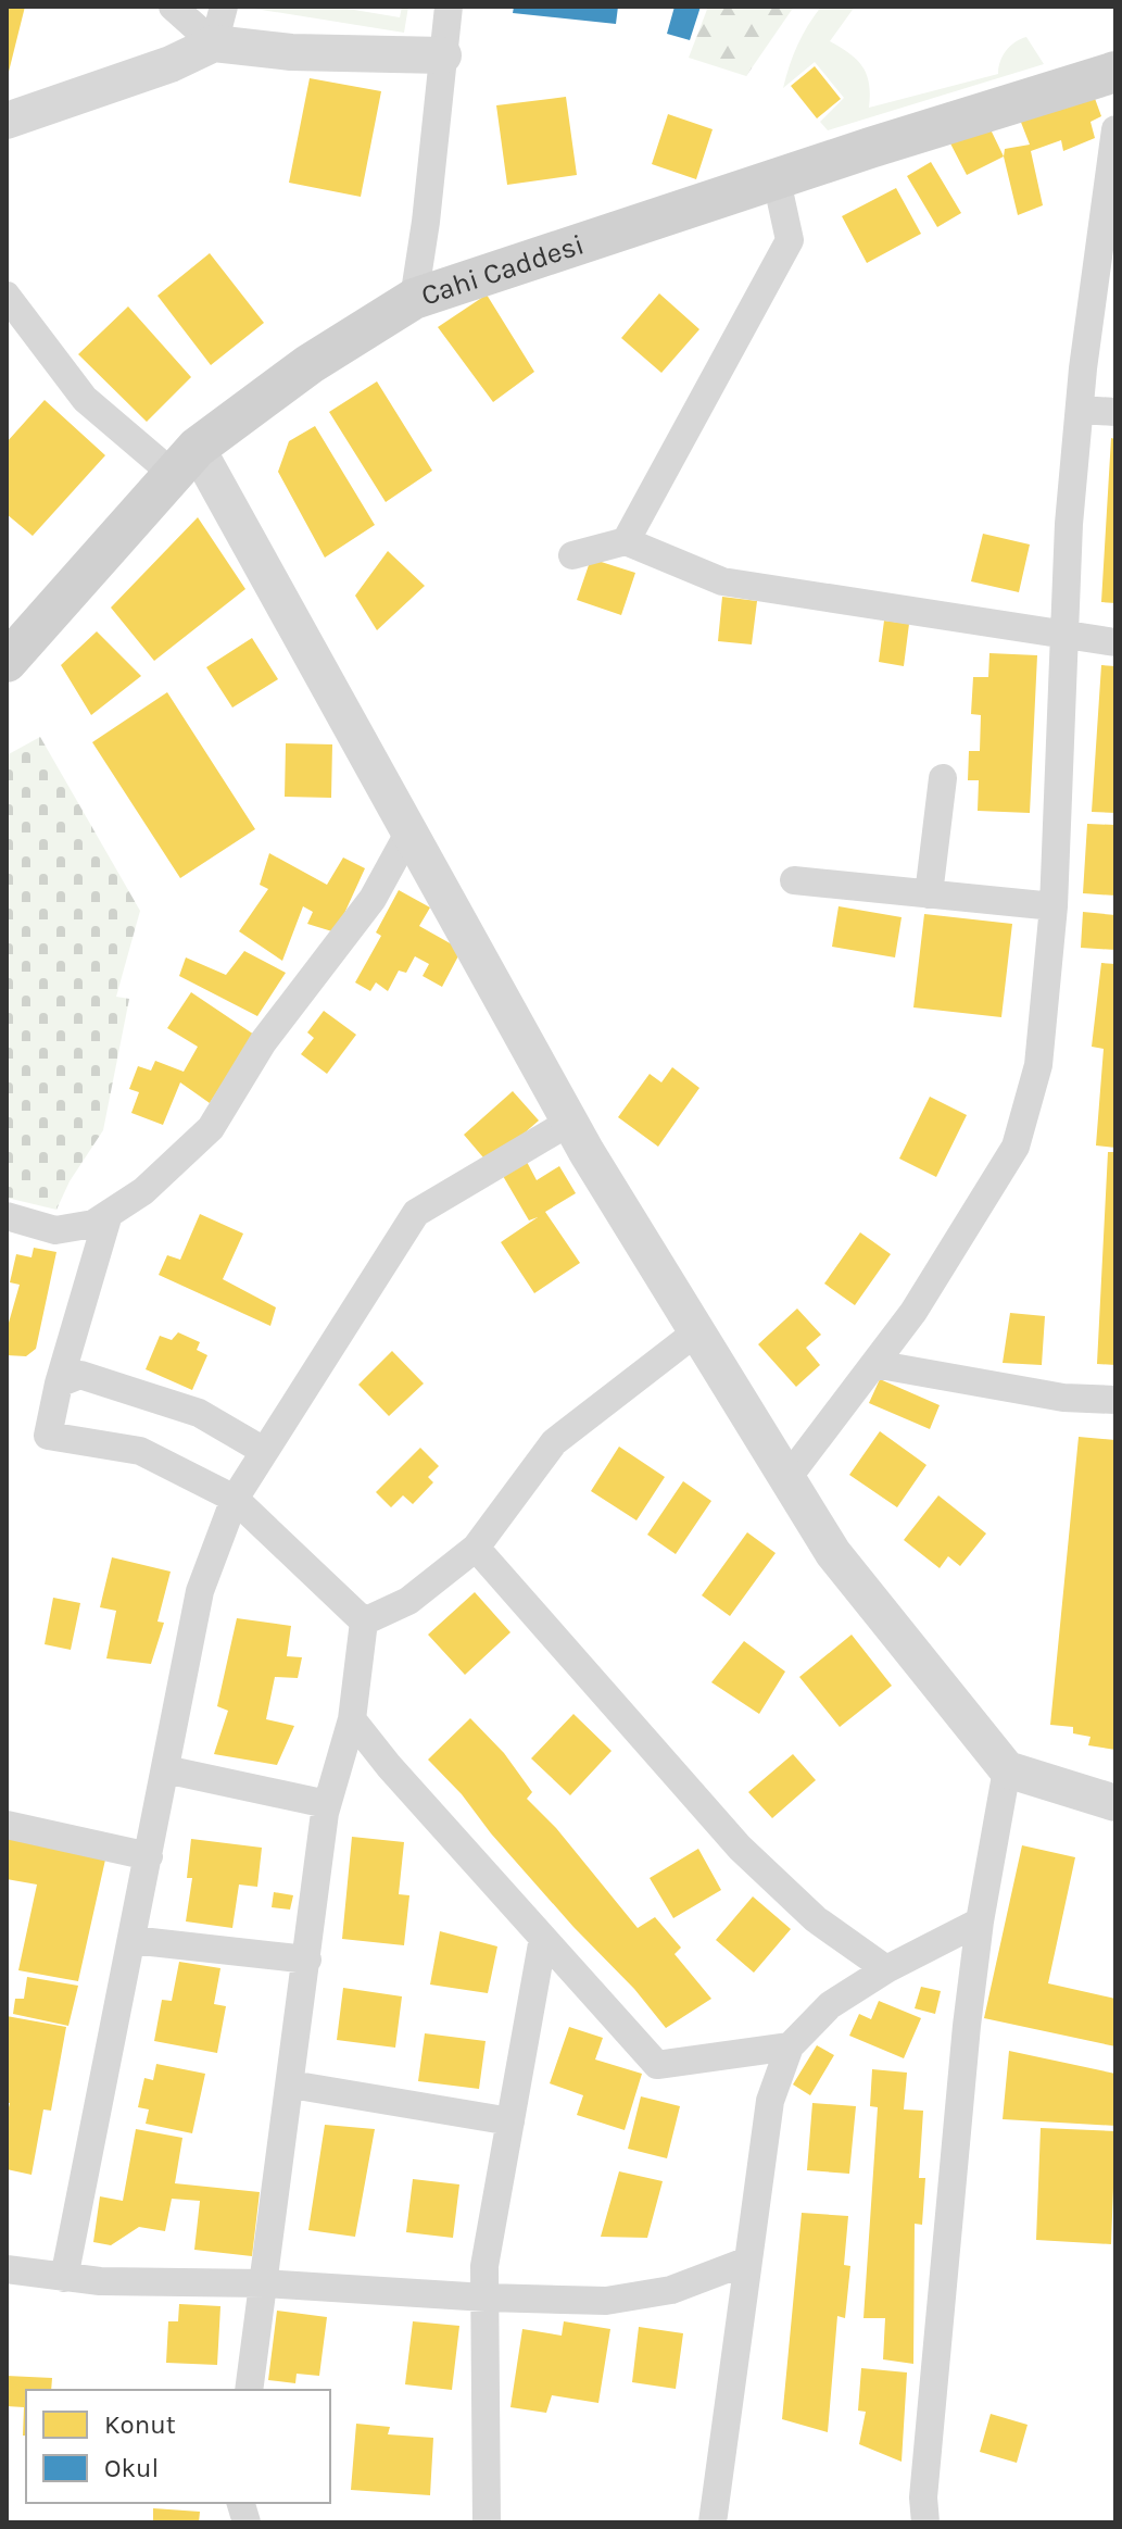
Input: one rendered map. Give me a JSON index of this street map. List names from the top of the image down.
{
  "streets": {
    "main road": ["Cahi Caddesi"]
  },
  "legend": ["Konut", "Okul"]
}
